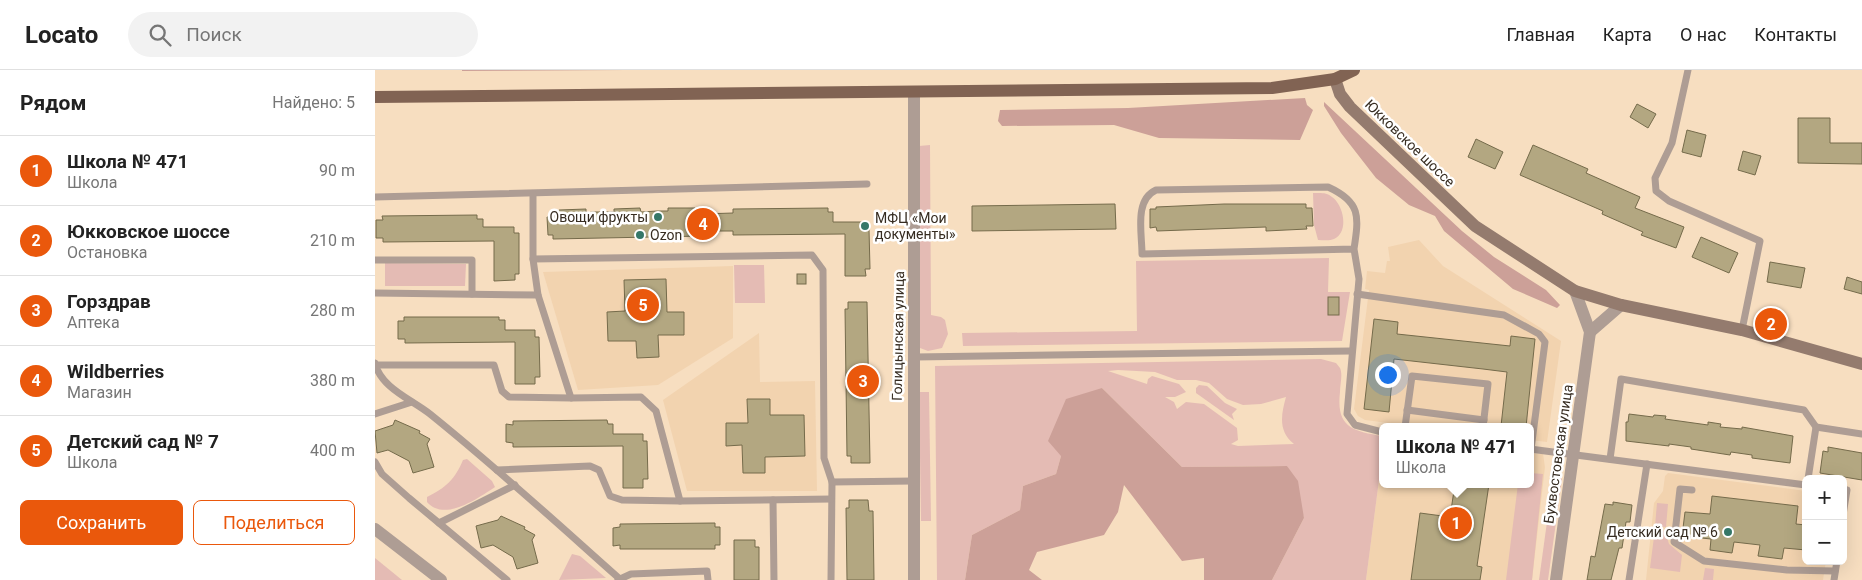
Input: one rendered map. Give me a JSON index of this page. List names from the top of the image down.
{
  "streets": {
    "main road": ["Юкковское шоссе"],
    "street": ["Голицынская улица", "Бухвостовская улица"]
  },
  "crossings": [
    ["Юкковское шоссе", "Бухвостовская улица"]
  ],
  "places": [
    "Овощи фрукты",
    "МФЦ «Мои документы»",
    "Ozon",
    "Детский сад № 6"
  ],
  "page": {
    "header": "Locato",
    "search": "Поиск",
    "nav": [
      "Главная",
      "Карта",
      "О нас",
      "Контакты"
    ],
    "heading": ["Рядом", "Найдено: 5"],
    "list": [
      {
        "mark": "1",
        "name": "Школа № 471",
        "note": "Школа",
        "value": "90 m"
      },
      {
        "mark": "2",
        "name": "Юкковское шоссе",
        "note": "Остановка",
        "value": "210 m"
      },
      {
        "mark": "3",
        "name": "Горздрав",
        "note": "Аптека",
        "value": "280 m"
      },
      {
        "mark": "4",
        "name": "Wildberries",
        "note": "Магазин",
        "value": "380 m"
      },
      {
        "mark": "5",
        "name": "Детский сад № 7",
        "note": "Школа",
        "value": "400 m"
      }
    ],
    "pins": [
      "4",
      "5",
      "2",
      "3",
      "1"
    ],
    "popup": ["Школа № 471", "Школа"],
    "map_buttons": ["+", "−"],
    "buttons": ["Сохранить", "Поделиться"]
  }
}
